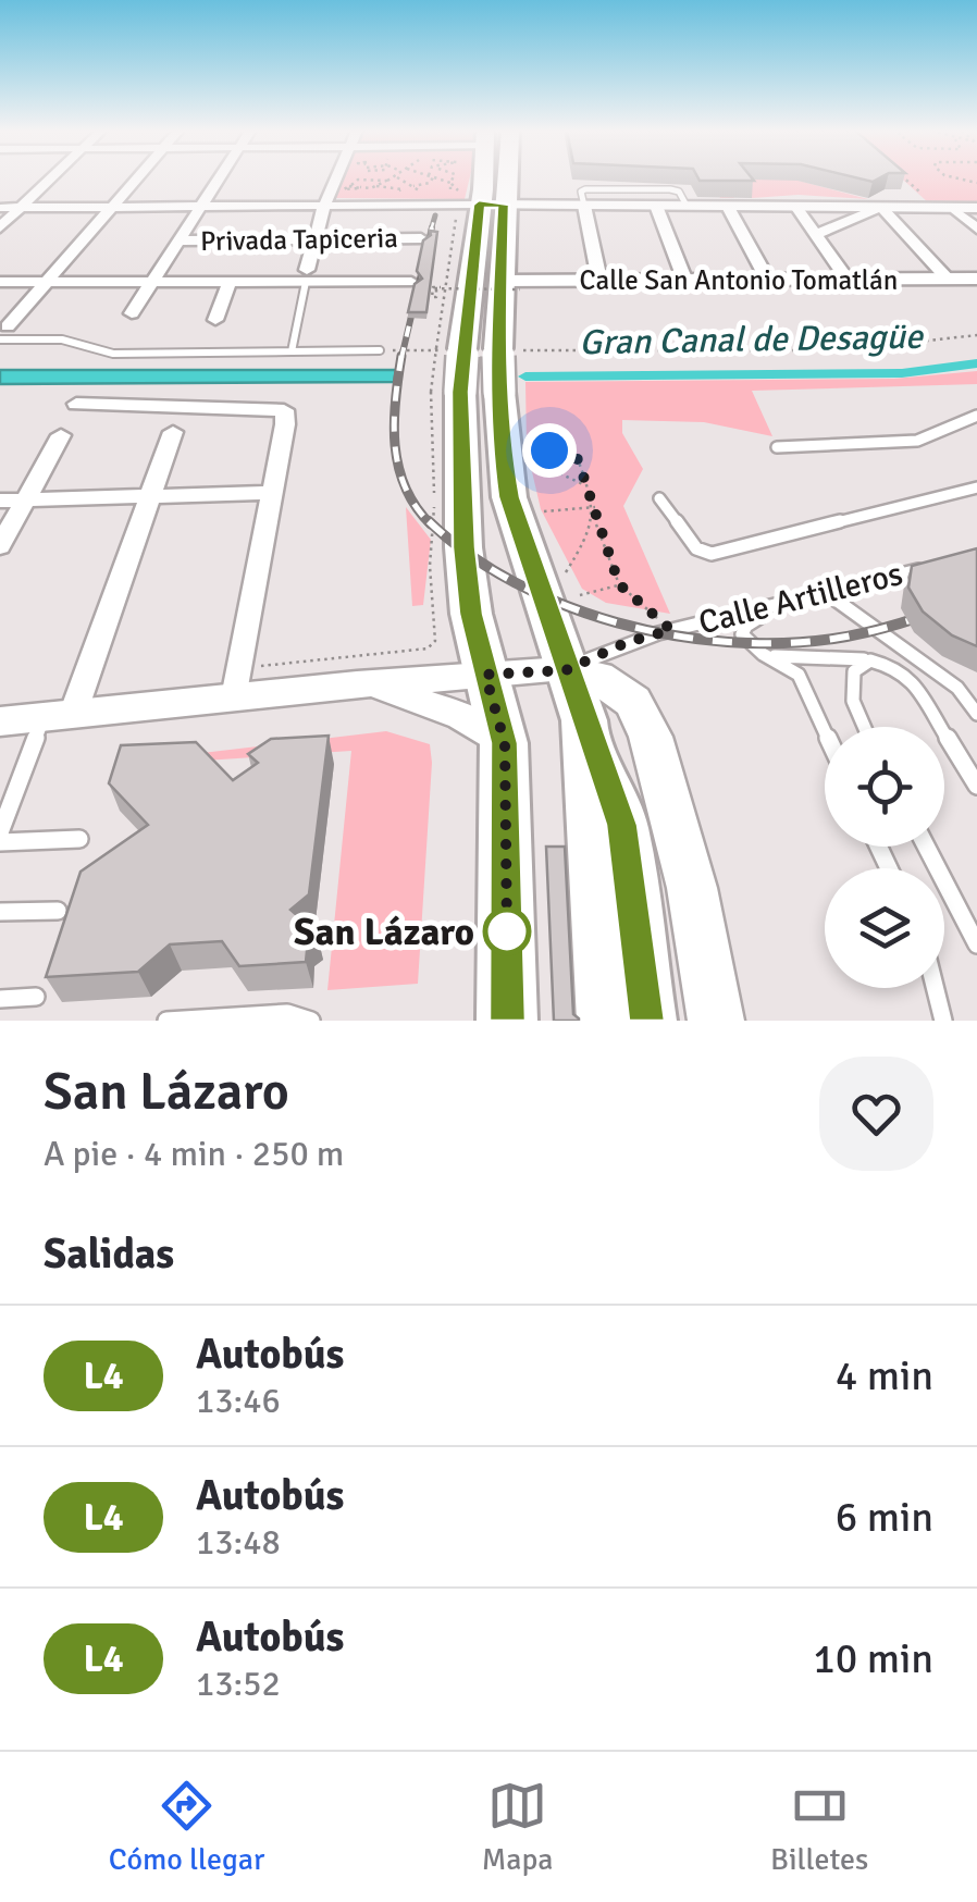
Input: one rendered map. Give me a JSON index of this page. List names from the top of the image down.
{
  "streets": {
    "street": ["Privada Tapiceria", "Calle San Antonio Tomatlán"],
    "lane": ["Calle Artilleros"]
  },
  "water": ["Gran Canal de Desagüe"],
  "places": ["San Lázaro"],
  "lines": ["bus line L4"],
  "page": {
    "heading": [
      ["San Lázaro", "A pie · 4 min · 250 m"],
      "Salidas"
    ],
    "list": [
      {
        "mark": "L4",
        "name": "Autobús",
        "note": "13:46",
        "value": "4 min"
      },
      {
        "mark": "L4",
        "name": "Autobús",
        "note": "13:48",
        "value": "6 min"
      },
      {
        "mark": "L4",
        "name": "Autobús",
        "note": "13:52",
        "value": "10 min"
      }
    ],
    "tabs": ["Cómo llegar", "Mapa", "Billetes"]
  }
}
